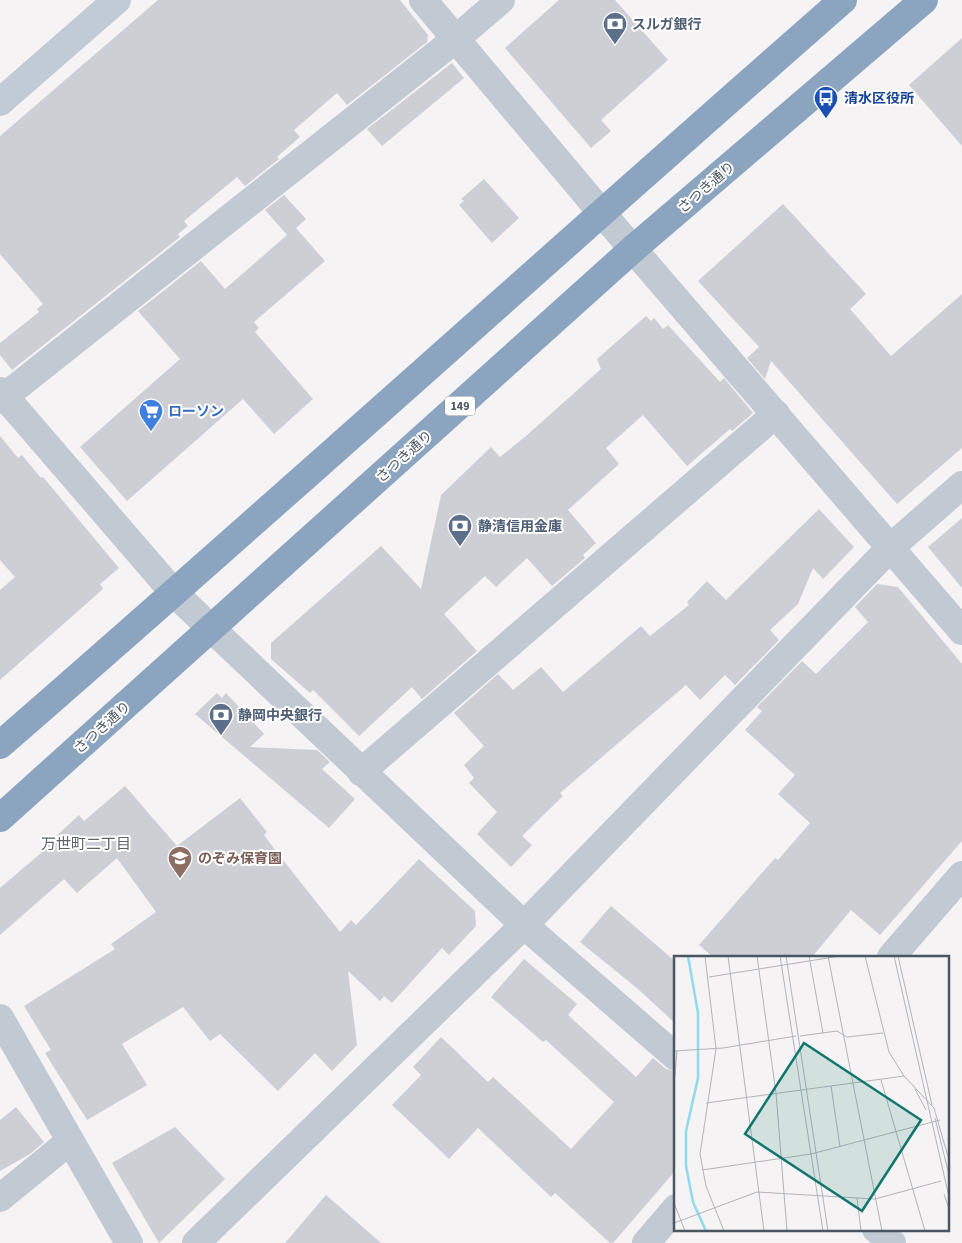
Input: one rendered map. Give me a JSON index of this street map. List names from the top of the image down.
{
  "streets": {
    "highway": ["さつき通り", "149"]
  },
  "districts": ["万世町二丁目"],
  "places": {
    "bank": ["スルガ銀行", "静清信用金庫", "静岡中央銀行"],
    "bus stop": ["清水区役所"],
    "supermarket": ["ローソン"],
    "school or university": ["のぞみ保育園"]
  }
}
